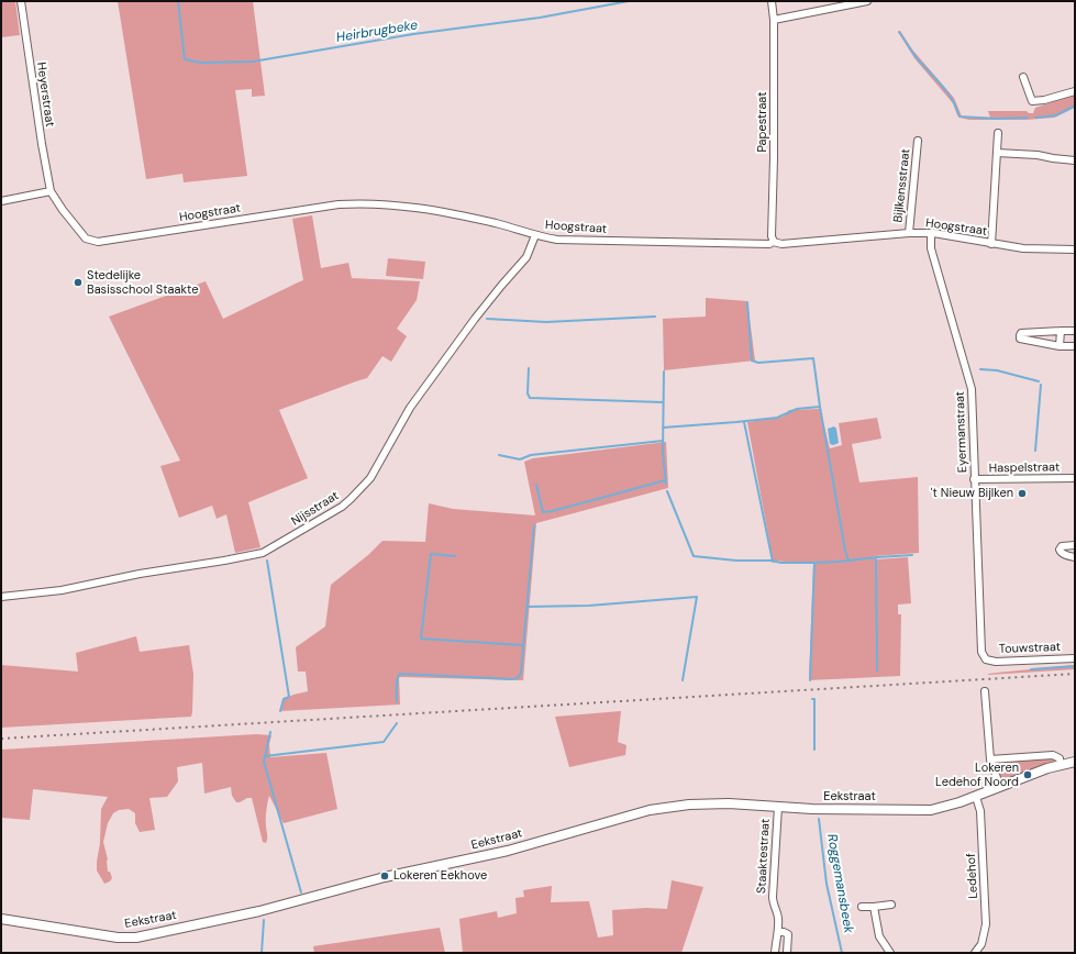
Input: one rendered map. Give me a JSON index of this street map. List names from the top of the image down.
{
  "streets": {
    "street": [
      "Heyerstraat",
      "Papestraat",
      "Bijlkensstraat",
      "Hoogstraat",
      "Eyermanstraat",
      "Haspelstraat",
      "Nijsstraat",
      "Touwstraat",
      "Eekstraat",
      "Staaktestraat",
      "Ledehof"
    ]
  },
  "crossings": [
    ["Heyerstraat", "Hoogstraat"],
    ["Papestraat", "Hoogstraat"],
    ["Bijlkensstraat", "Hoogstraat"],
    ["Hoogstraat", "Eyermanstraat"],
    ["Hoogstraat", "Nijsstraat"],
    ["Eyermanstraat", "Haspelstraat"],
    ["Eyermanstraat", "Touwstraat"],
    ["Eekstraat", "Staaktestraat"],
    ["Eekstraat", "Ledehof"]
  ],
  "water": ["Heirbrugbeke", "Roggemansbeek"],
  "places": [
    "Stedelijke Basisschool Staakte",
    "'t Nieuw Bijlken",
    "Lokeren Ledehof Noord",
    "Lokeren Eekhove"
  ]
}
